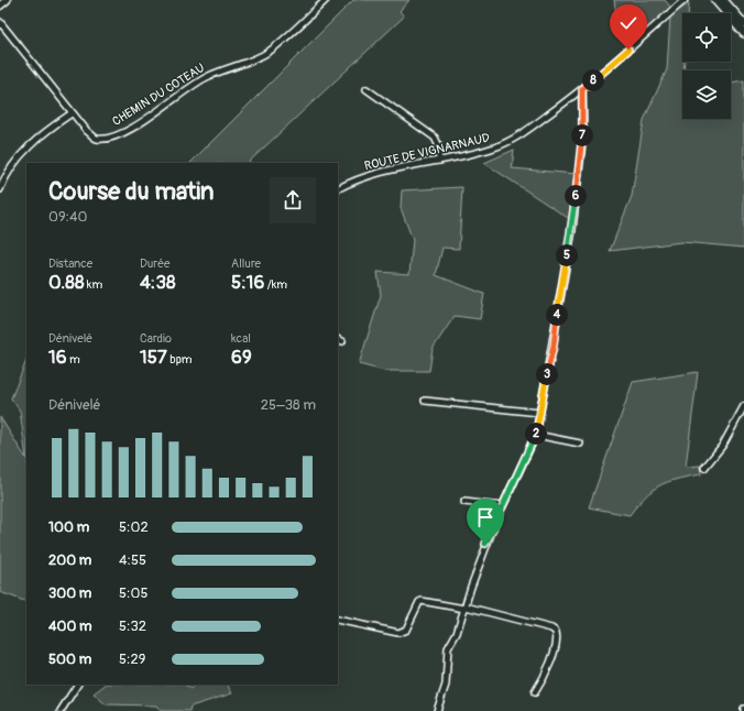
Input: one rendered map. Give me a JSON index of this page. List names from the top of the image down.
{
  "streets": {
    "street": ["CHEMIN DU COTEAU", "ROUTE DE VIGNARNAUD"]
  },
  "page": {
    "pins": [
      "8",
      "7",
      "6",
      "5",
      "4",
      "3",
      "2"
    ],
    "heading": ["Course du matin", "09:40"],
    "stats": [
      ["Distance", "0.88 km"],
      ["Durée", "4:38"],
      ["Allure", "5:16 /km"],
      ["Dénivelé", "16 m"],
      ["Cardio", "157 bpm"],
      ["kcal", "69"]
    ],
    "chart": ["Dénivelé", "25–38 m"],
    "list": [
      {
        "name": "100 m",
        "note": "5:02"
      },
      {
        "name": "200 m",
        "note": "4:55"
      },
      {
        "name": "300 m",
        "note": "5:05"
      },
      {
        "name": "400 m",
        "note": "5:32"
      },
      {
        "name": "500 m",
        "note": "5:29"
      }
    ]
  }
}
